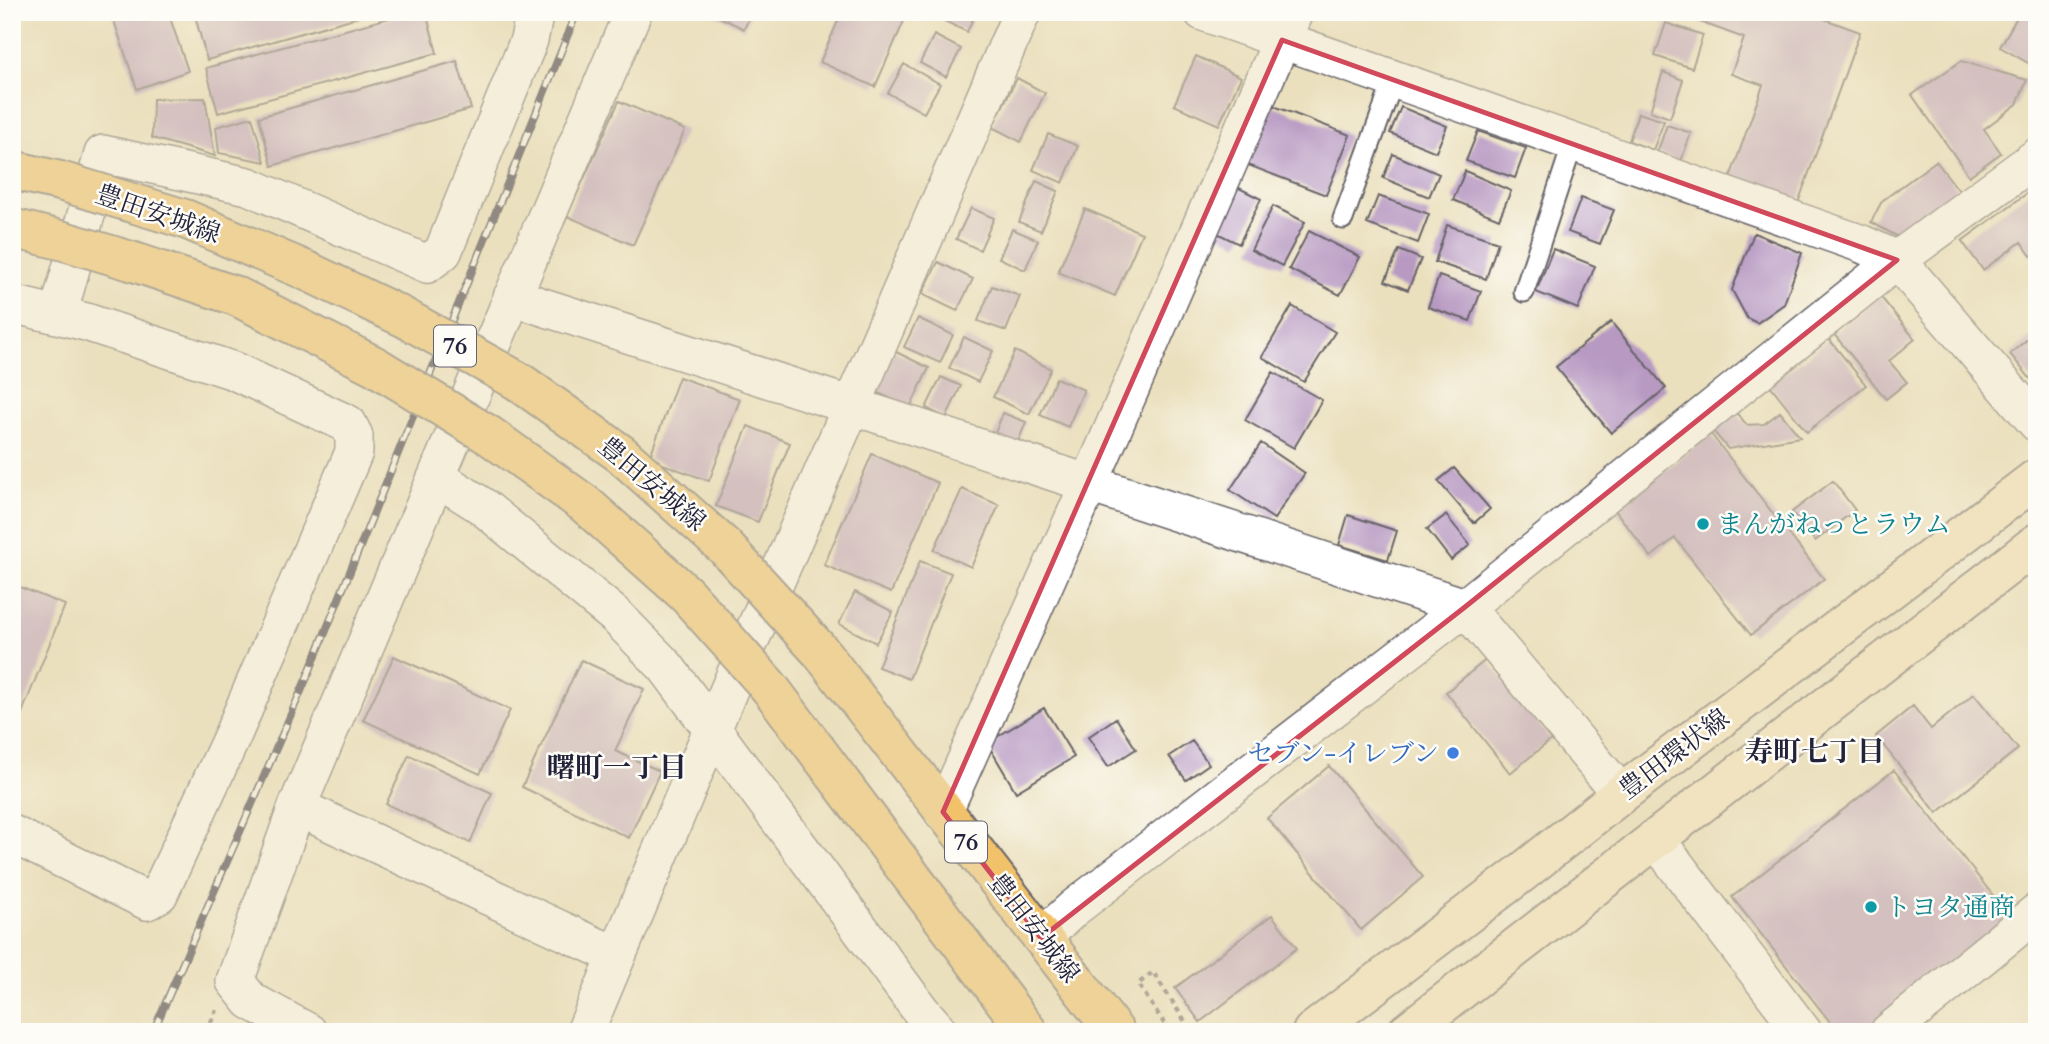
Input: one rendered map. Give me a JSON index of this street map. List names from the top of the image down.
{
  "streets": {
    "main road": ["豊田安城線", "76", "豊田環状線"]
  },
  "districts": ["寿町七丁目", "曙町一丁目"],
  "places": ["まんがねっとラウム", "セブン-イレブン", "トヨタ通商"]
}
